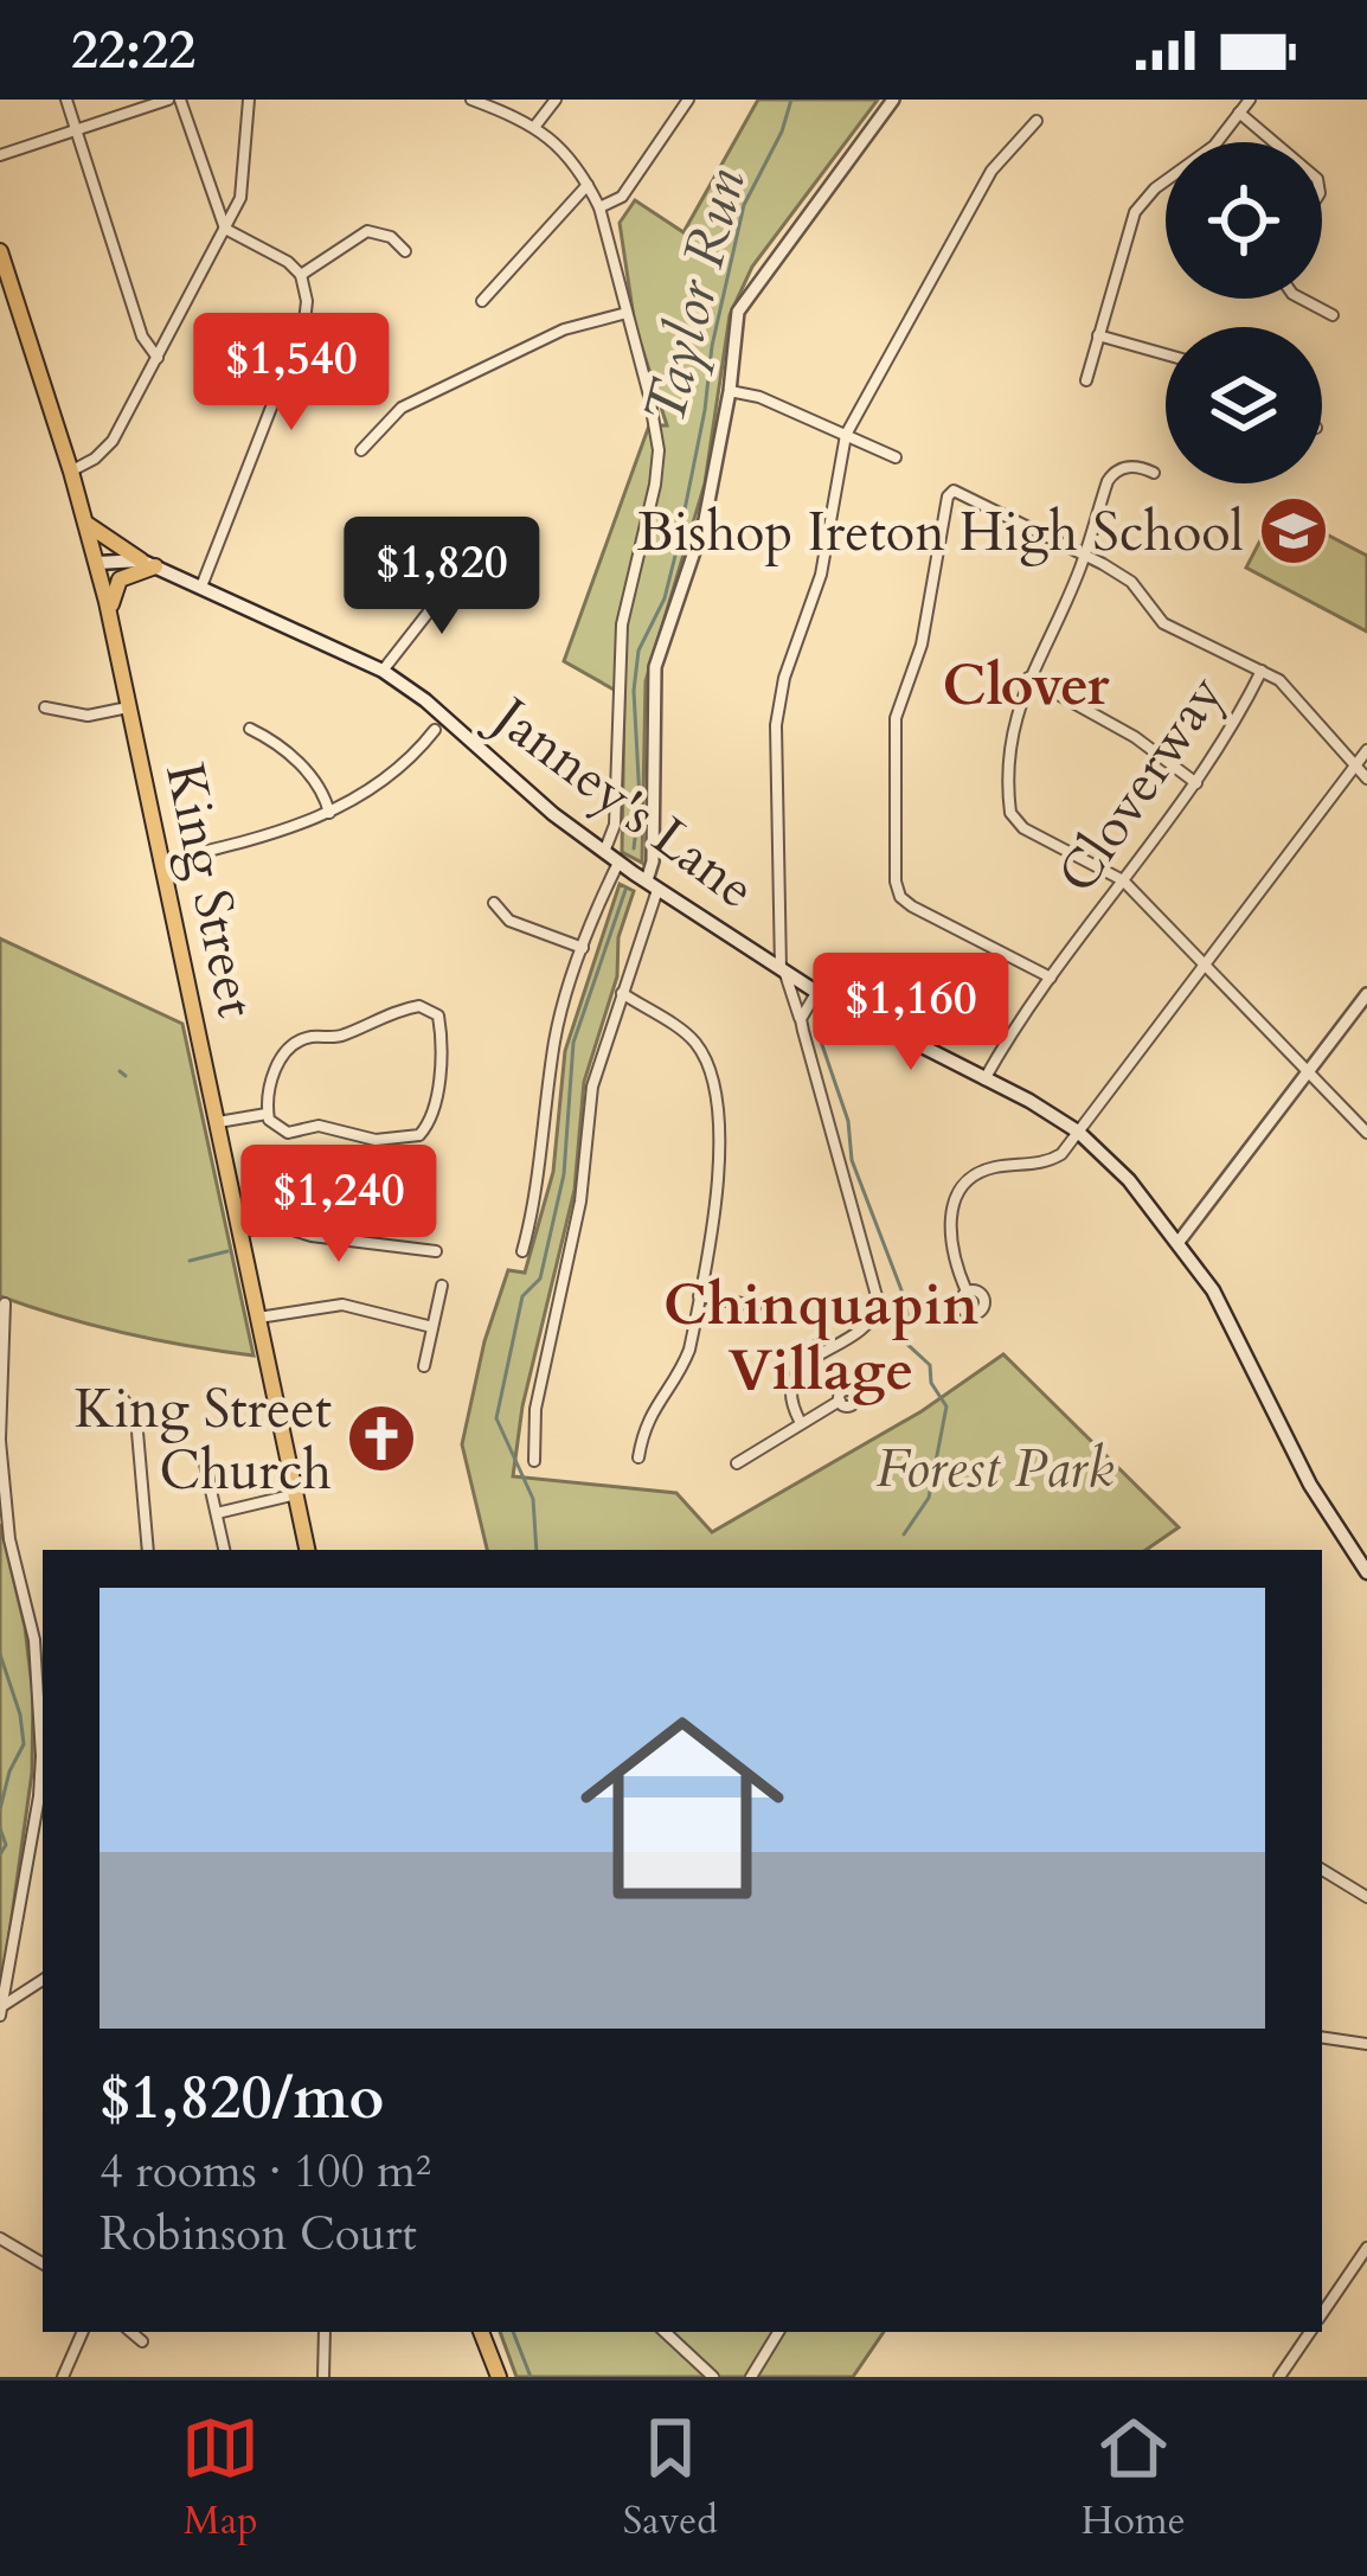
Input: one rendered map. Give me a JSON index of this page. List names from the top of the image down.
{
  "streets": {
    "main road": ["Janney's Lane", "King Street"],
    "street": ["Cloverway"]
  },
  "crossings": [
    ["Cloverway", "Janney's Lane"],
    ["Janney's Lane", "King Street"]
  ],
  "districts": ["Clover", "Chinquapin Village"],
  "water": ["Taylor Run"],
  "parks": ["Forest Park"],
  "places": {
    "school or university": ["Bishop Ireton High School"],
    "church": ["King Street Church"]
  },
  "page": {
    "status": "22:22",
    "price": [
      "$1,540",
      "$1,820",
      "$1,160",
      "$1,240"
    ],
    "list": [
      {
        "name": "$1,820/mo",
        "note": "4 rooms · 100 m² · Robinson Court"
      }
    ],
    "tabs": ["Map", "Saved", "Home"]
  }
}
